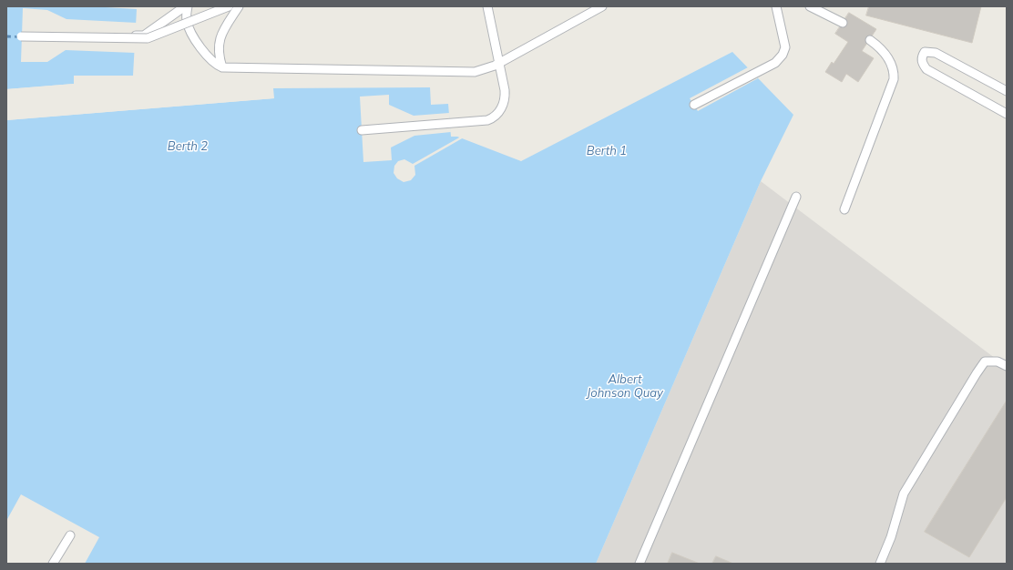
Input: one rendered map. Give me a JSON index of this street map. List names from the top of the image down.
{
  "water": ["Berth 2", "Berth 1", "Albert Johnson Quay"]
}
